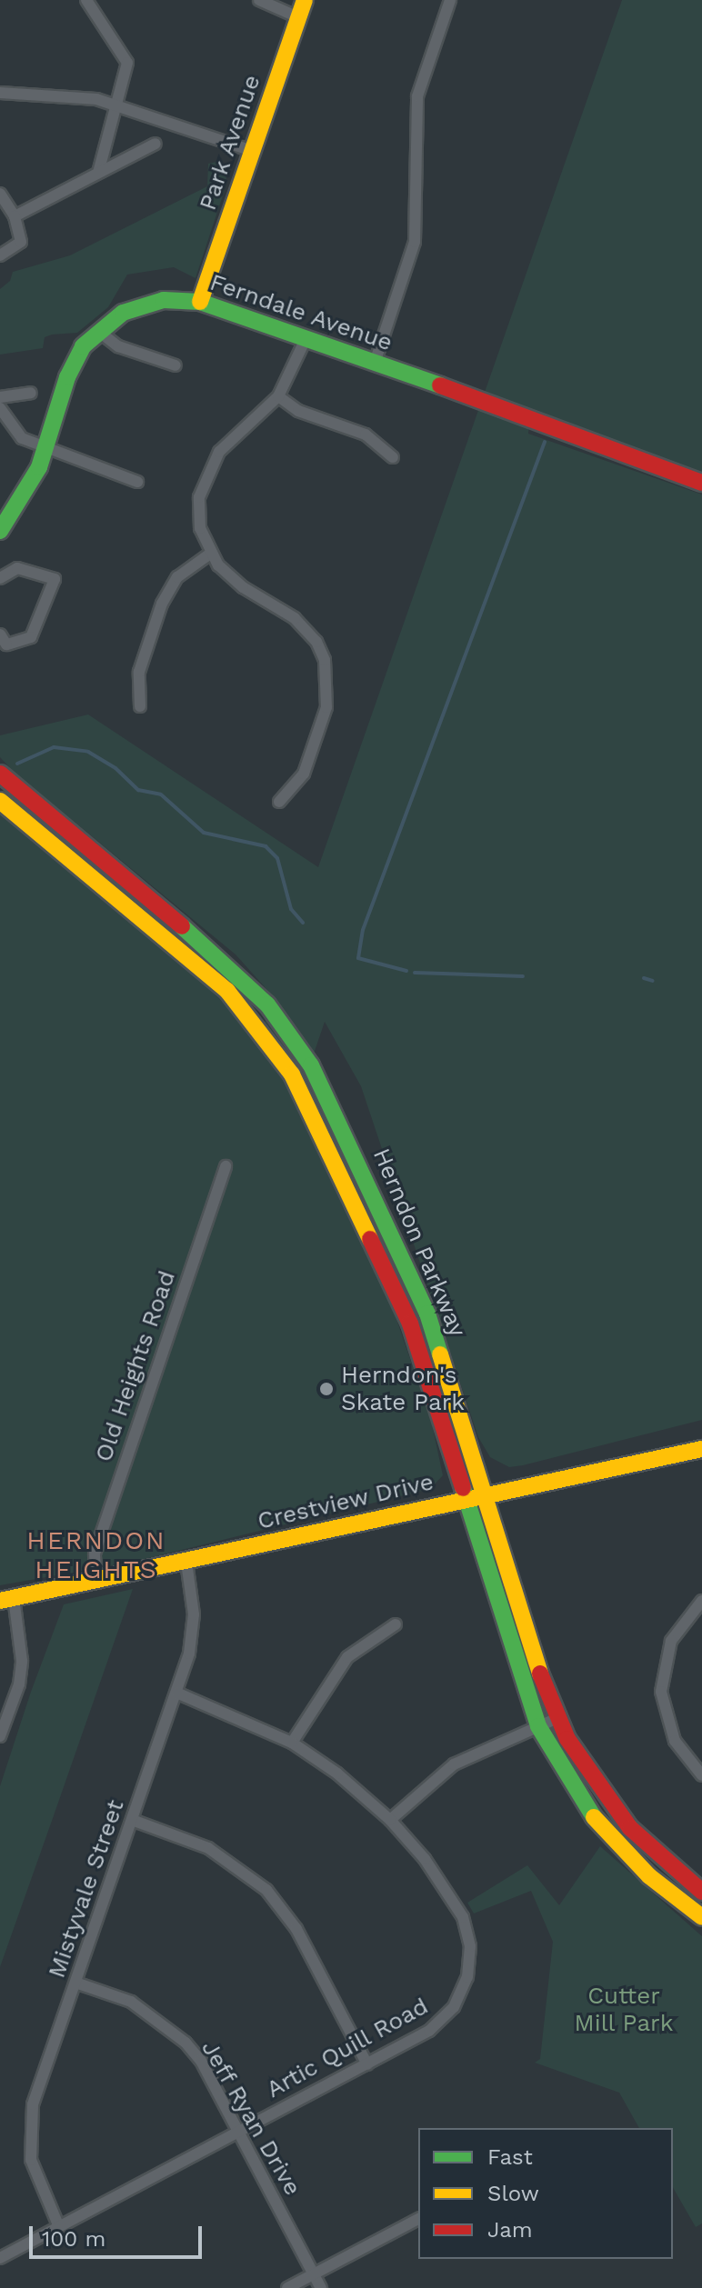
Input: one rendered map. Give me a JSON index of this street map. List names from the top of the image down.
{
  "streets": {
    "main road": [
      "Park Avenue",
      "Ferndale Avenue",
      "Herndon Parkway",
      "Crestview Drive"
    ],
    "street": [
      "Old Heights Road",
      "Mistyvale Street",
      "Artic Quill Road",
      "Jeff Ryan Drive"
    ]
  },
  "crossings": [
    ["Park Avenue", "Ferndale Avenue"],
    ["Herndon Parkway", "Crestview Drive"],
    ["Old Heights Road", "Crestview Drive"],
    ["Crestview Drive", "Mistyvale Street"],
    ["Mistyvale Street", "Artic Quill Road"],
    ["Mistyvale Street", "Jeff Ryan Drive"],
    ["Artic Quill Road", "Jeff Ryan Drive"]
  ],
  "districts": ["HERNDON HEIGHTS"],
  "parks": ["Cutter Mill Park"],
  "places": ["Herndon's Skate Park"],
  "legend": ["Fast", "Slow", "Jam"],
  "scale_bar": "100 m"
}
